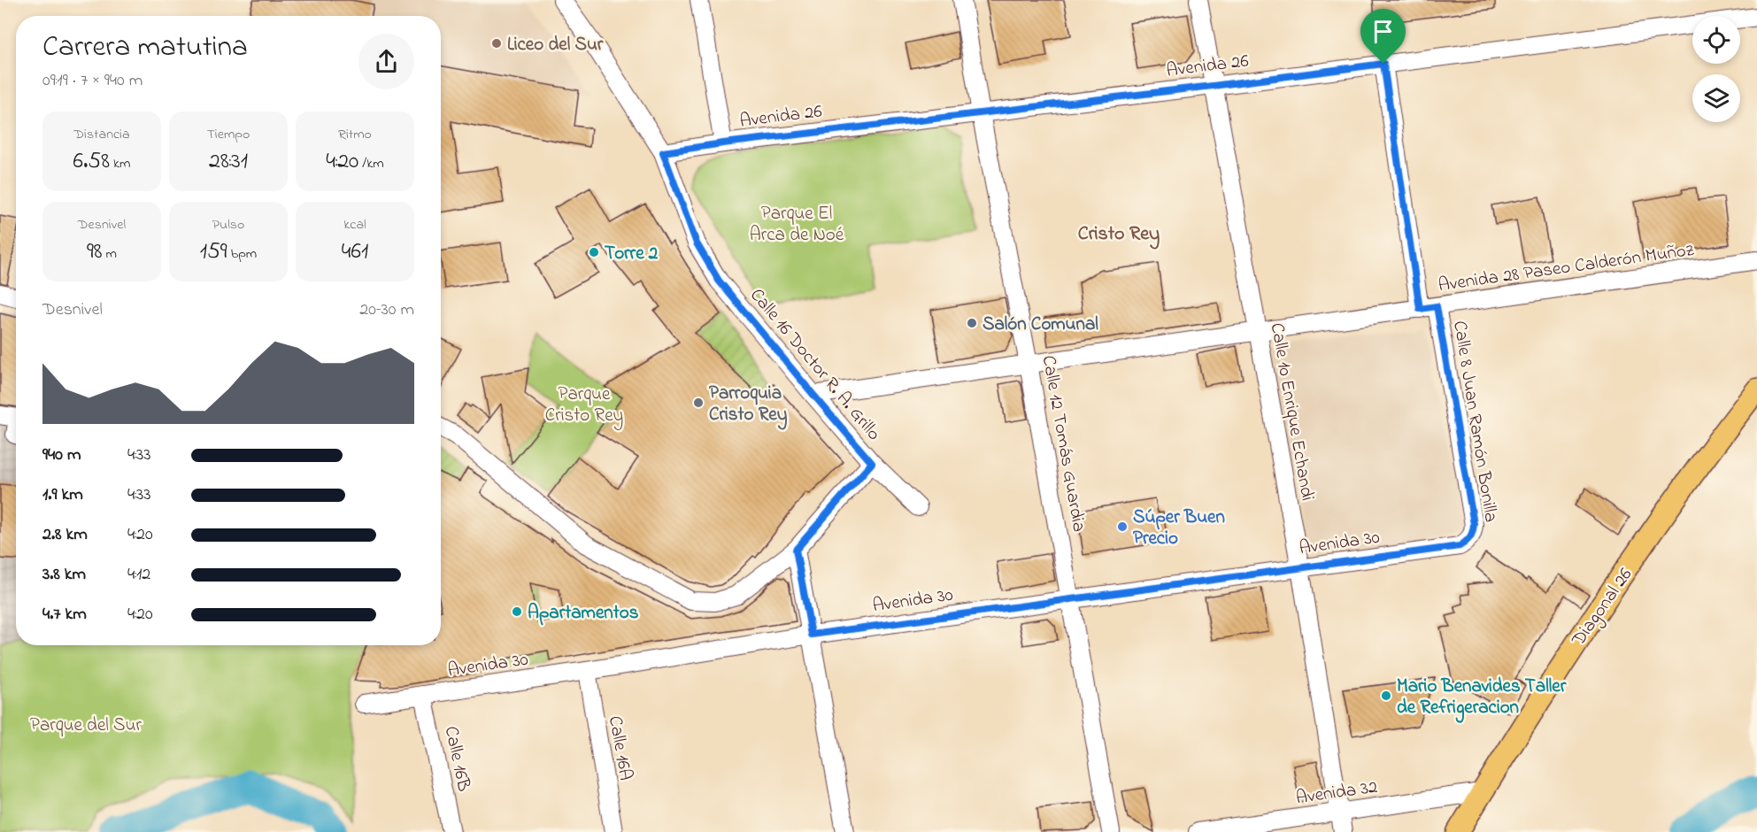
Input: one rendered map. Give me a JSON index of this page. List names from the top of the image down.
{
  "streets": {
    "main road": ["Diagonal 26"],
    "street": [
      "Avenida 26",
      "Avenida 28 Paseo Calderón Muñoz",
      "Calle 16 Doctor R. A. Grillo",
      "Calle 10 Enrique Echandi",
      "Calle 8 Juan Ramón Bonilla",
      "Calle 12 Tomás Guardia",
      "Avenida 30",
      "Calle 16A",
      "Calle 16B",
      "Avenida 32"
    ]
  },
  "crossings": [
    ["Avenida 26", "Calle 16 Doctor R. A. Grillo"],
    ["Avenida 26", "Calle 10 Enrique Echandi"],
    ["Avenida 26", "Calle 8 Juan Ramón Bonilla"],
    ["Avenida 26", "Calle 12 Tomás Guardia"],
    ["Avenida 28 Paseo Calderón Muñoz", "Calle 16 Doctor R. A. Grillo"],
    ["Avenida 28 Paseo Calderón Muñoz", "Calle 10 Enrique Echandi"],
    ["Avenida 28 Paseo Calderón Muñoz", "Calle 8 Juan Ramón Bonilla"],
    ["Avenida 28 Paseo Calderón Muñoz", "Calle 12 Tomás Guardia"],
    ["Calle 10 Enrique Echandi", "Avenida 30"],
    ["Calle 10 Enrique Echandi", "Avenida 32"],
    ["Calle 8 Juan Ramón Bonilla", "Avenida 30"],
    ["Calle 12 Tomás Guardia", "Avenida 30"],
    ["Avenida 30", "Calle 16A"],
    ["Avenida 30", "Calle 16B"],
    ["Diagonal 26", "Avenida 32"]
  ],
  "districts": ["Cristo Rey"],
  "parks": ["Parque El Arca de Noé", "Parque Cristo Rey", "Parque del Sur"],
  "places": [
    "Liceo del Sur",
    "Torre 2",
    "Salón Comunal",
    "Parroquia Cristo Rey",
    "Súper Buen Precio",
    "Apartamentos",
    "Mario Benavides Taller de Refrigeracion"
  ],
  "page": {
    "heading": ["Carrera matutina", "09:19 · 7 × 940 m"],
    "stats": [
      ["Distancia", "6.58 km"],
      ["Tiempo", "28:31"],
      ["Ritmo", "4:20 /km"],
      ["Desnivel", "98 m"],
      ["Pulso", "159 bpm"],
      ["kcal", "461"]
    ],
    "chart": ["Desnivel", "20–30 m"],
    "list": [
      {
        "name": "940 m",
        "note": "4:33"
      },
      {
        "name": "1.9 km",
        "note": "4:33"
      },
      {
        "name": "2.8 km",
        "note": "4:20"
      },
      {
        "name": "3.8 km",
        "note": "4:12"
      },
      {
        "name": "4.7 km",
        "note": "4:20"
      }
    ]
  }
}
